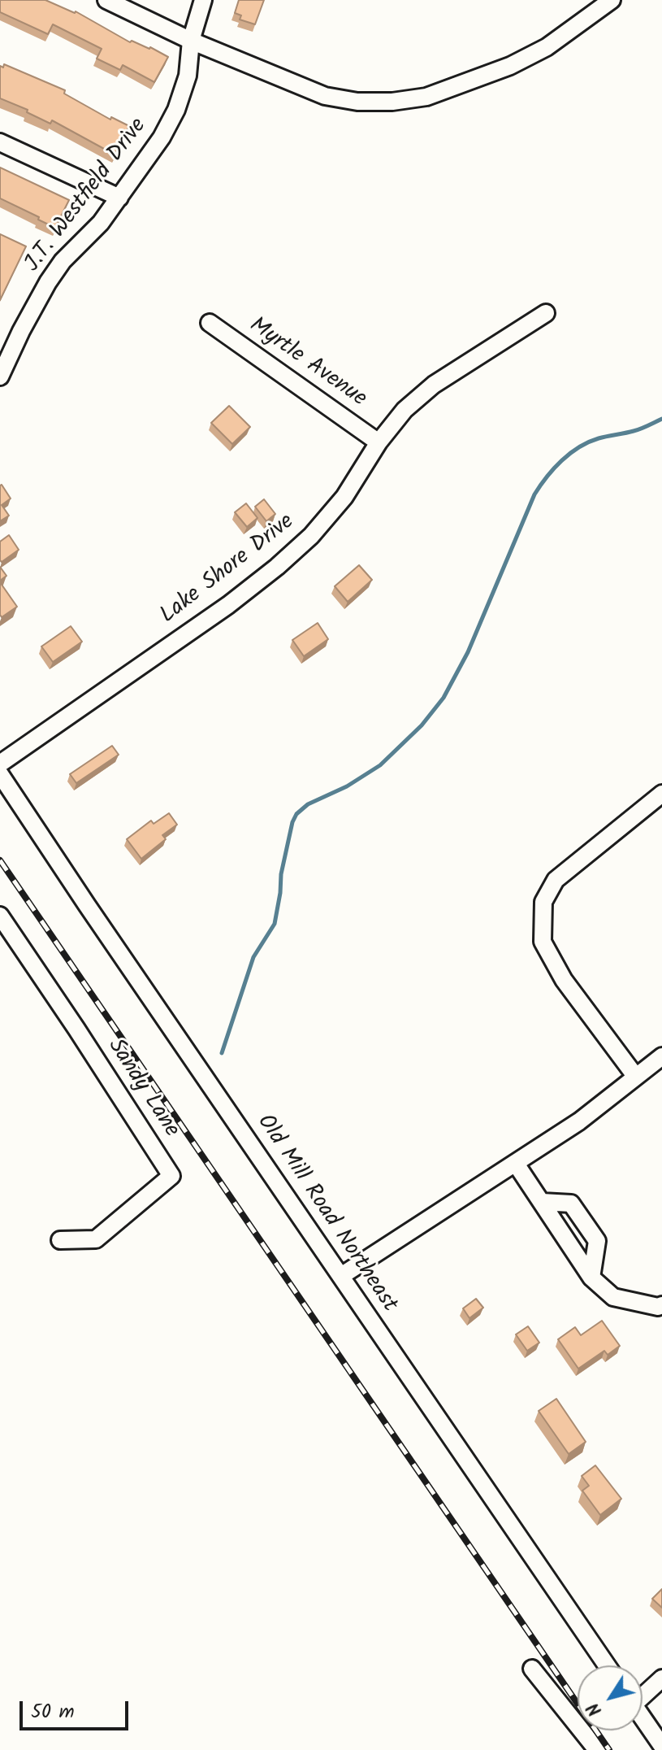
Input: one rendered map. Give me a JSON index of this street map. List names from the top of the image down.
{
  "streets": {
    "street": [
      "J.T. Westfield Drive",
      "Myrtle Avenue",
      "Lake Shore Drive",
      "Sandy Lane",
      "Old Mill Road Northeast"
    ]
  },
  "crossings": [
    ["Myrtle Avenue", "Lake Shore Drive"]
  ],
  "scale_bar": "50 m",
  "north": "bottom left"
}
